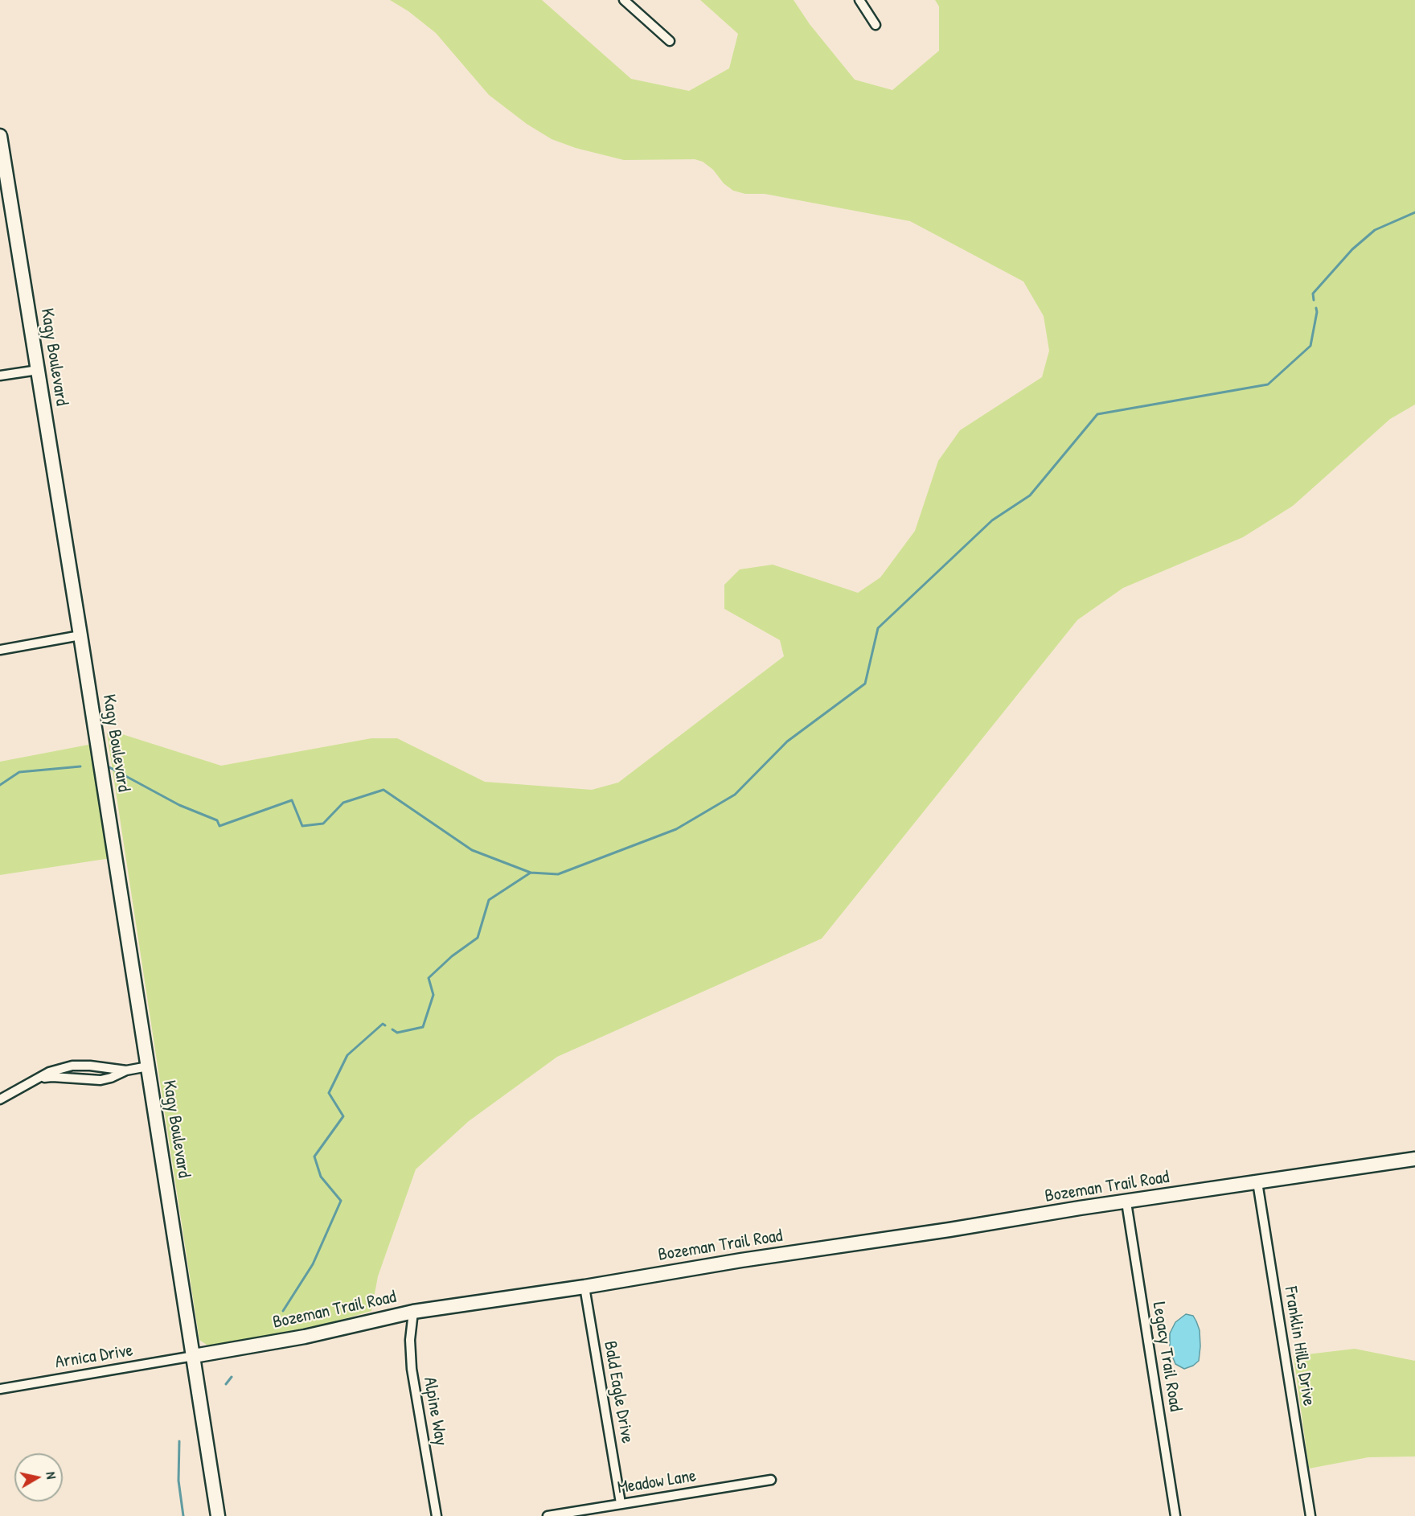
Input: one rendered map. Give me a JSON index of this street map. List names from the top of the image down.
{
  "streets": {
    "main road": ["Kagy Boulevard", "Bozeman Trail Road"],
    "street": [
      "Franklin Hills Drive",
      "Arnica Drive",
      "Legacy Trail Road",
      "Bald Eagle Drive",
      "Alpine Way",
      "Meadow Lane"
    ]
  },
  "crossings": [
    ["Kagy Boulevard", "Bozeman Trail Road"],
    ["Kagy Boulevard", "Arnica Drive"],
    ["Bozeman Trail Road", "Franklin Hills Drive"],
    ["Bozeman Trail Road", "Arnica Drive"],
    ["Bozeman Trail Road", "Legacy Trail Road"],
    ["Bozeman Trail Road", "Bald Eagle Drive"],
    ["Bozeman Trail Road", "Alpine Way"],
    ["Bald Eagle Drive", "Meadow Lane"]
  ],
  "north": "right"
}
